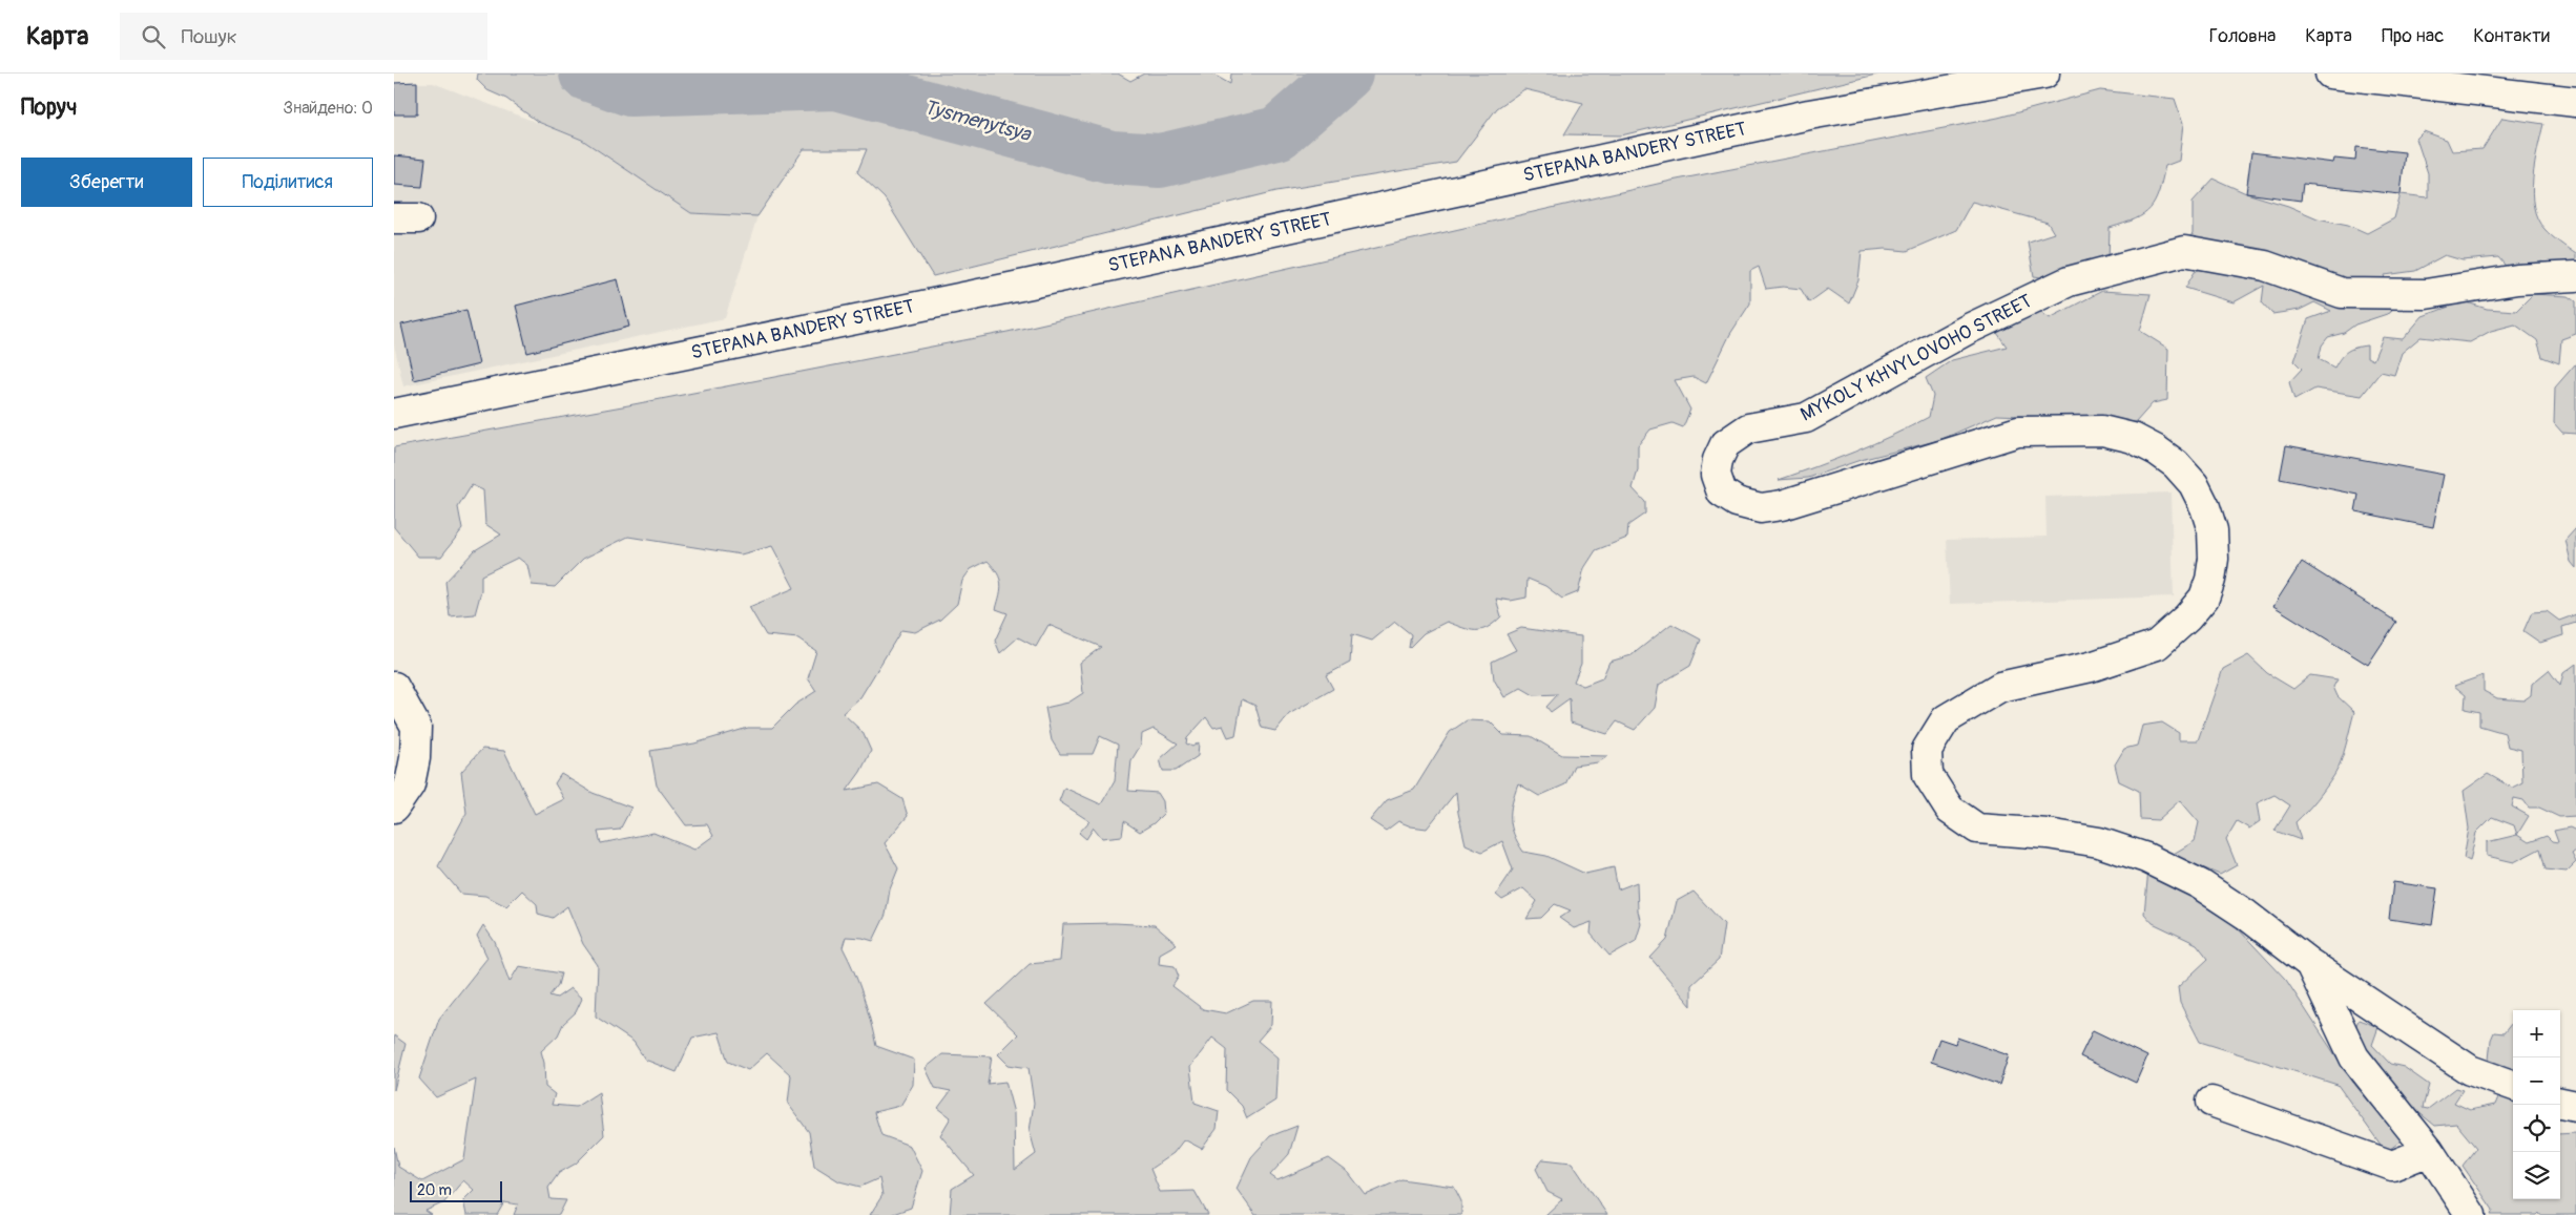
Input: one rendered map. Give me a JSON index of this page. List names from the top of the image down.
{
  "streets": {
    "street": ["STEPANA BANDERY STREET", "MYKOLY KHVYLOVOHO STREET"]
  },
  "water": ["Tysmenytsya"],
  "scale_bar": "20 m",
  "page": {
    "header": "Карта",
    "search": "Пошук",
    "nav": [
      "Головна",
      "Карта",
      "Про нас",
      "Контакти"
    ],
    "heading": ["Поруч", "Знайдено: 0"],
    "buttons": ["Зберегти", "Поділитися"],
    "map_buttons": ["+", "−"],
    "scale": "20 m"
  }
}
